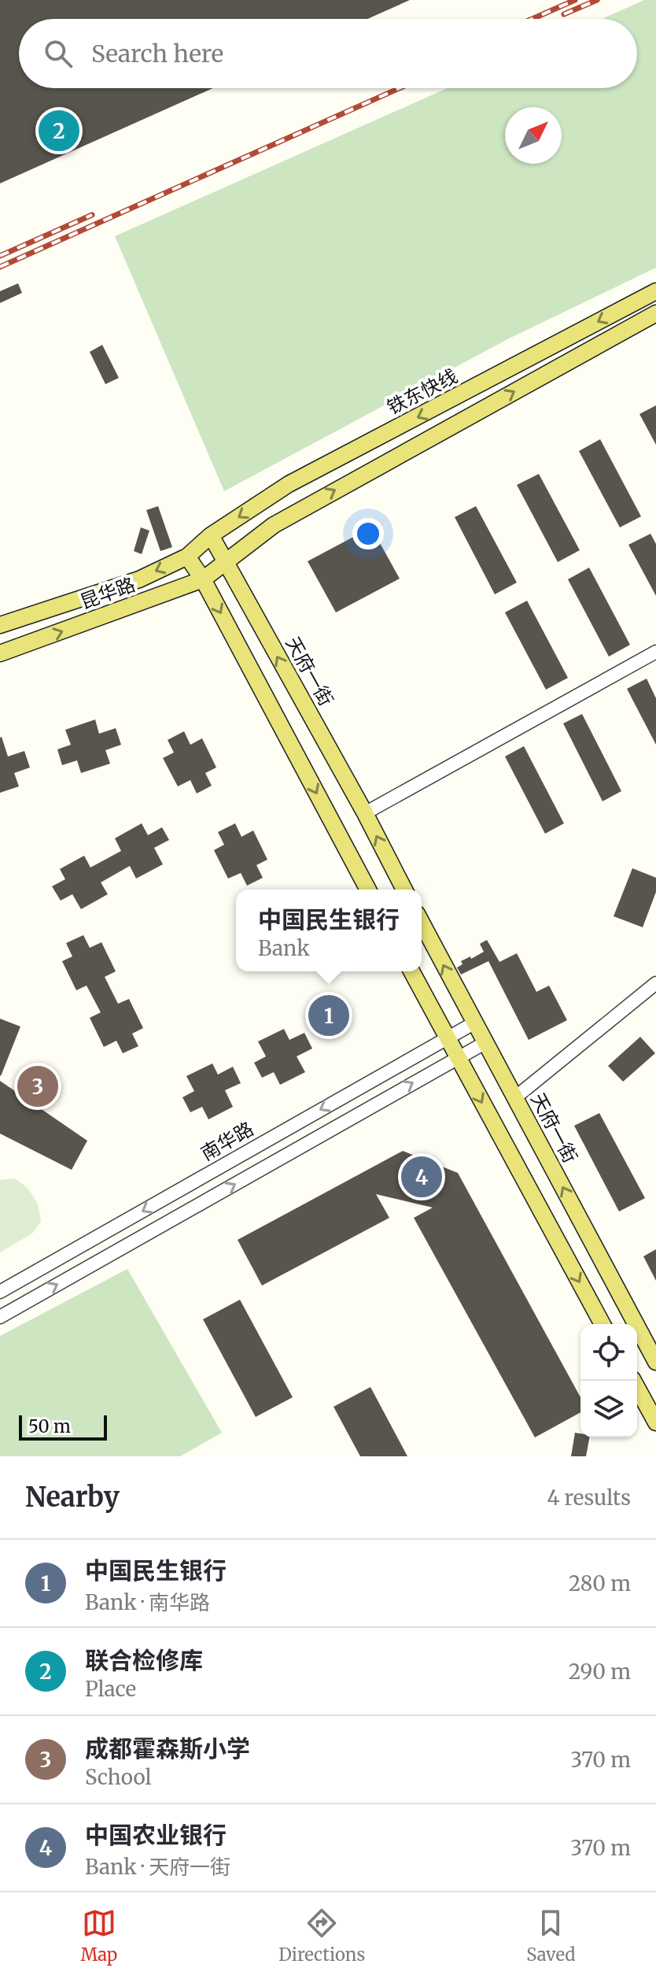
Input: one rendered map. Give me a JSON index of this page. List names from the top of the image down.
{
  "streets": {
    "main road": ["铁东快线", "昆华路", "天府一街"],
    "street": ["南华路"]
  },
  "crossings": [
    ["铁东快线", "昆华路"],
    ["铁东快线", "天府一街"],
    ["昆华路", "天府一街"],
    ["天府一街", "南华路"]
  ],
  "scale_bar": "50 m",
  "north": "top right",
  "page": {
    "search": "Search here",
    "pins": [
      "2",
      "1",
      "3",
      "4"
    ],
    "popup": ["中国民生银行", "Bank"],
    "scale": "50 m",
    "heading": ["Nearby", "4 results"],
    "list": [
      {
        "mark": "1",
        "name": "中国民生银行",
        "note": "Bank · 南华路",
        "value": "280 m"
      },
      {
        "mark": "2",
        "name": "联合检修库",
        "note": "Place",
        "value": "290 m"
      },
      {
        "mark": "3",
        "name": "成都霍森斯小学",
        "note": "School",
        "value": "370 m"
      },
      {
        "mark": "4",
        "name": "中国农业银行",
        "note": "Bank · 天府一街",
        "value": "370 m"
      }
    ],
    "nav": ["Map", "Directions", "Saved"]
  }
}
